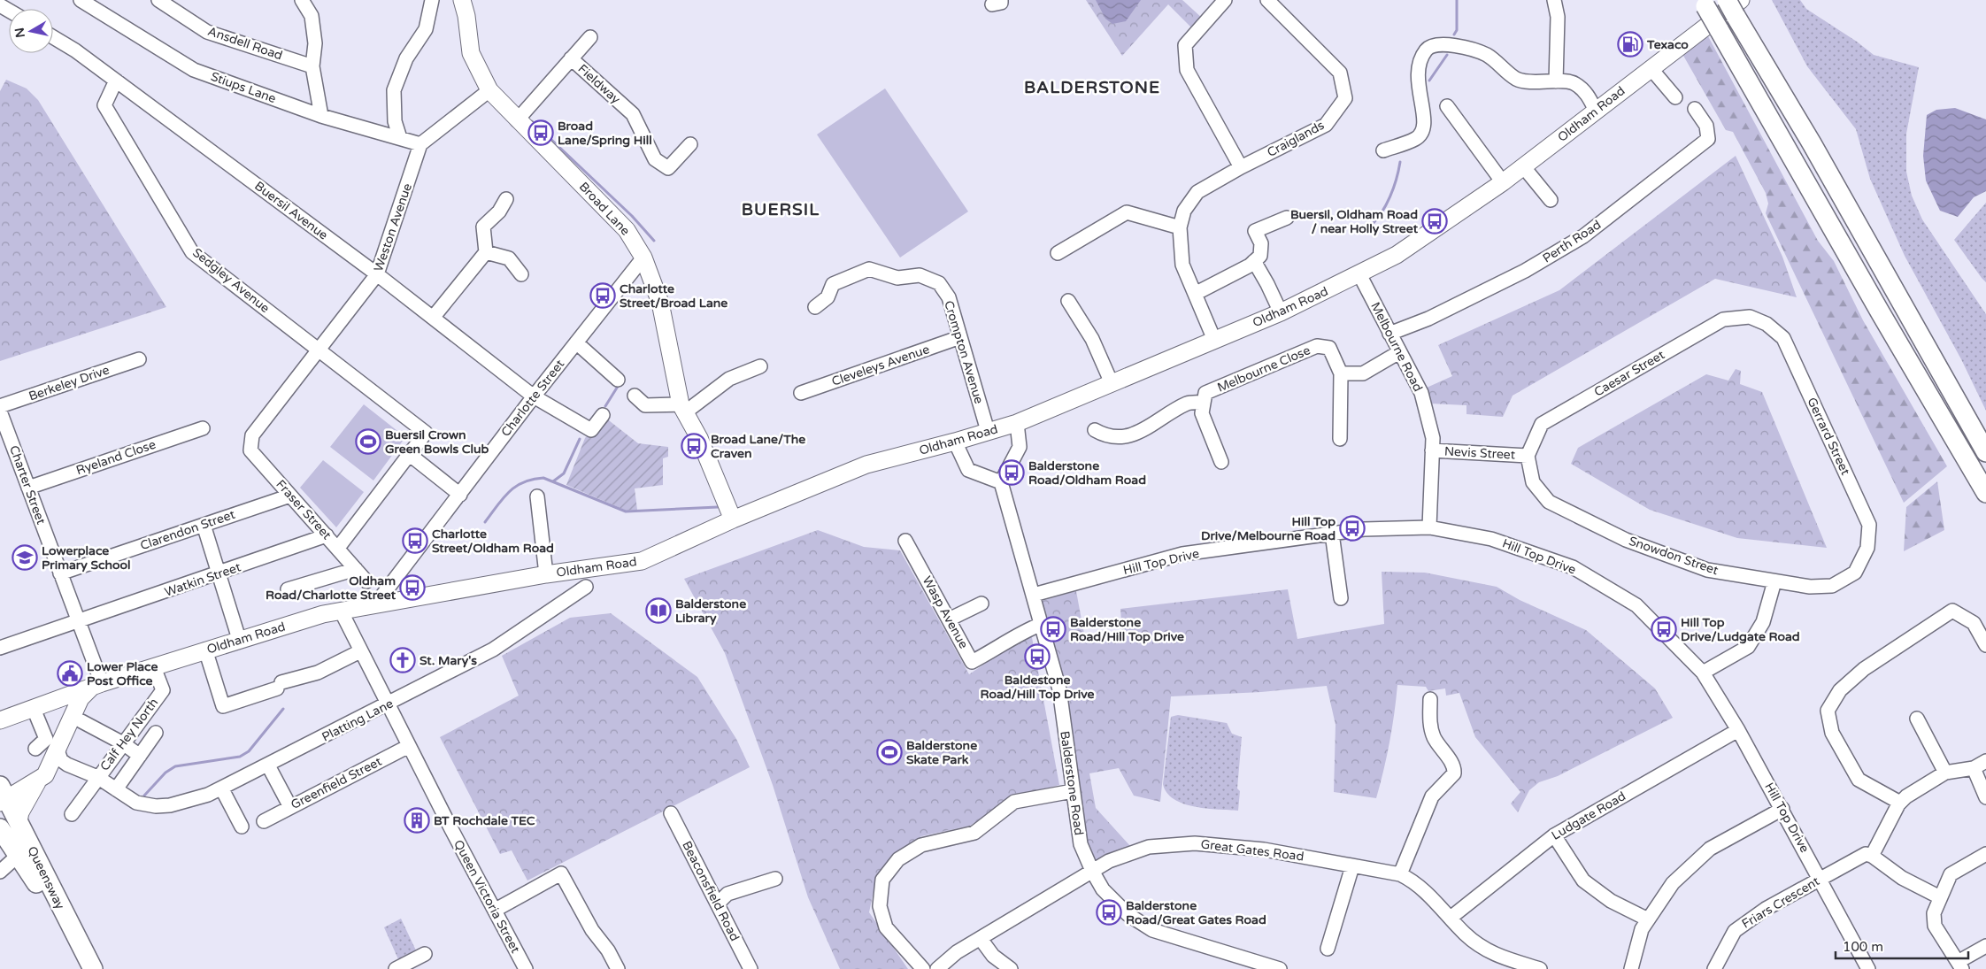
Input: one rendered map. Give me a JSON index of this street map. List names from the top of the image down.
{
  "streets": {
    "highway": ["Queensway"],
    "main road": ["Oldham Road", "Broad Lane"],
    "street": [
      "Ansdell Road",
      "Fieldway",
      "Stiups Lane",
      "Craiglands",
      "Buersil Avenue",
      "Weston Avenue",
      "Perth Road",
      "Sedgley Avenue",
      "Melbourne Road",
      "Crompton Avenue",
      "Cleveleys Avenue",
      "Melbourne Close",
      "Caesar Street",
      "Berkeley Drive",
      "Charlotte Street",
      "Gerrard Street",
      "Nevis Street",
      "Ryeland Close",
      "Charter Street",
      "Fraser Street",
      "Clarendon Street",
      "Snowdon Street",
      "Hill Top Drive",
      "Watkin Street",
      "Wasp Avenue",
      "Platting Lane",
      "Calf Hey North",
      "Greenfield Street",
      "Balderstone Road",
      "Ludgate Road",
      "Great Gates Road",
      "Beaconsfield Road",
      "Queen Victoria Street",
      "Friars Crescent"
    ]
  },
  "crossings": [
    ["Fieldway", "Broad Lane"],
    ["Stiups Lane", "Weston Avenue"],
    ["Oldham Road", "Craiglands"],
    ["Oldham Road", "Broad Lane"],
    ["Oldham Road", "Melbourne Road"],
    ["Oldham Road", "Crompton Avenue"],
    ["Oldham Road", "Charlotte Street"],
    ["Oldham Road", "Charter Street"],
    ["Oldham Road", "Calf Hey North"],
    ["Oldham Road", "Queen Victoria Street"],
    ["Broad Lane", "Charlotte Street"],
    ["Buersil Avenue", "Weston Avenue"],
    ["Buersil Avenue", "Sedgley Avenue"],
    ["Buersil Avenue", "Charlotte Street"],
    ["Weston Avenue", "Sedgley Avenue"],
    ["Weston Avenue", "Fraser Street"],
    ["Perth Road", "Melbourne Road"],
    ["Melbourne Road", "Nevis Street"],
    ["Melbourne Road", "Hill Top Drive"],
    ["Crompton Avenue", "Cleveleys Avenue"],
    ["Caesar Street", "Gerrard Street"],
    ["Caesar Street", "Nevis Street"],
    ["Caesar Street", "Snowdon Street"],
    ["Gerrard Street", "Snowdon Street"],
    ["Nevis Street", "Snowdon Street"],
    ["Ryeland Close", "Charter Street"],
    ["Charter Street", "Clarendon Street"],
    ["Charter Street", "Watkin Street"],
    ["Fraser Street", "Clarendon Street"],
    ["Fraser Street", "Watkin Street"],
    ["Hill Top Drive", "Balderstone Road"],
    ["Hill Top Drive", "Ludgate Road"],
    ["Hill Top Drive", "Friars Crescent"],
    ["Wasp Avenue", "Balderstone Road"],
    ["Platting Lane", "Calf Hey North"],
    ["Platting Lane", "Queen Victoria Street"],
    ["Greenfield Street", "Queen Victoria Street"],
    ["Balderstone Road", "Great Gates Road"],
    ["Ludgate Road", "Great Gates Road"]
  ],
  "districts": ["BALDERSTONE", "BUERSIL"],
  "places": {
    "fuel station": ["Texaco"],
    "bus stop": [
      "Broad Lane/Spring Hill",
      "Buersil, Oldham Road / near Holly Street",
      "Charlotte Street/Broad Lane",
      "Broad Lane/The Craven",
      "Balderstone Road/Oldham Road",
      "Hill Top Drive/Melbourne Road",
      "Charlotte Street/Oldham Road",
      "Oldham Road/Charlotte Street",
      "Balderstone Road/Hill Top Drive",
      "Hill Top Drive/Ludgate Road",
      "Baldestone Road/Hill Top Drive",
      "Balderstone Road/Great Gates Road"
    ],
    "sports": ["Buersil Crown Green Bowls Club", "Balderstone Skate Park"],
    "school or university": ["Lowerplace Primary School"],
    "library": ["Balderstone Library"],
    "church": ["St. Mary's"],
    "public building": ["Lower Place Post Office"],
    "building": ["BT Rochdale TEC"]
  },
  "scale_bar": "100 m",
  "north": "left"
}
